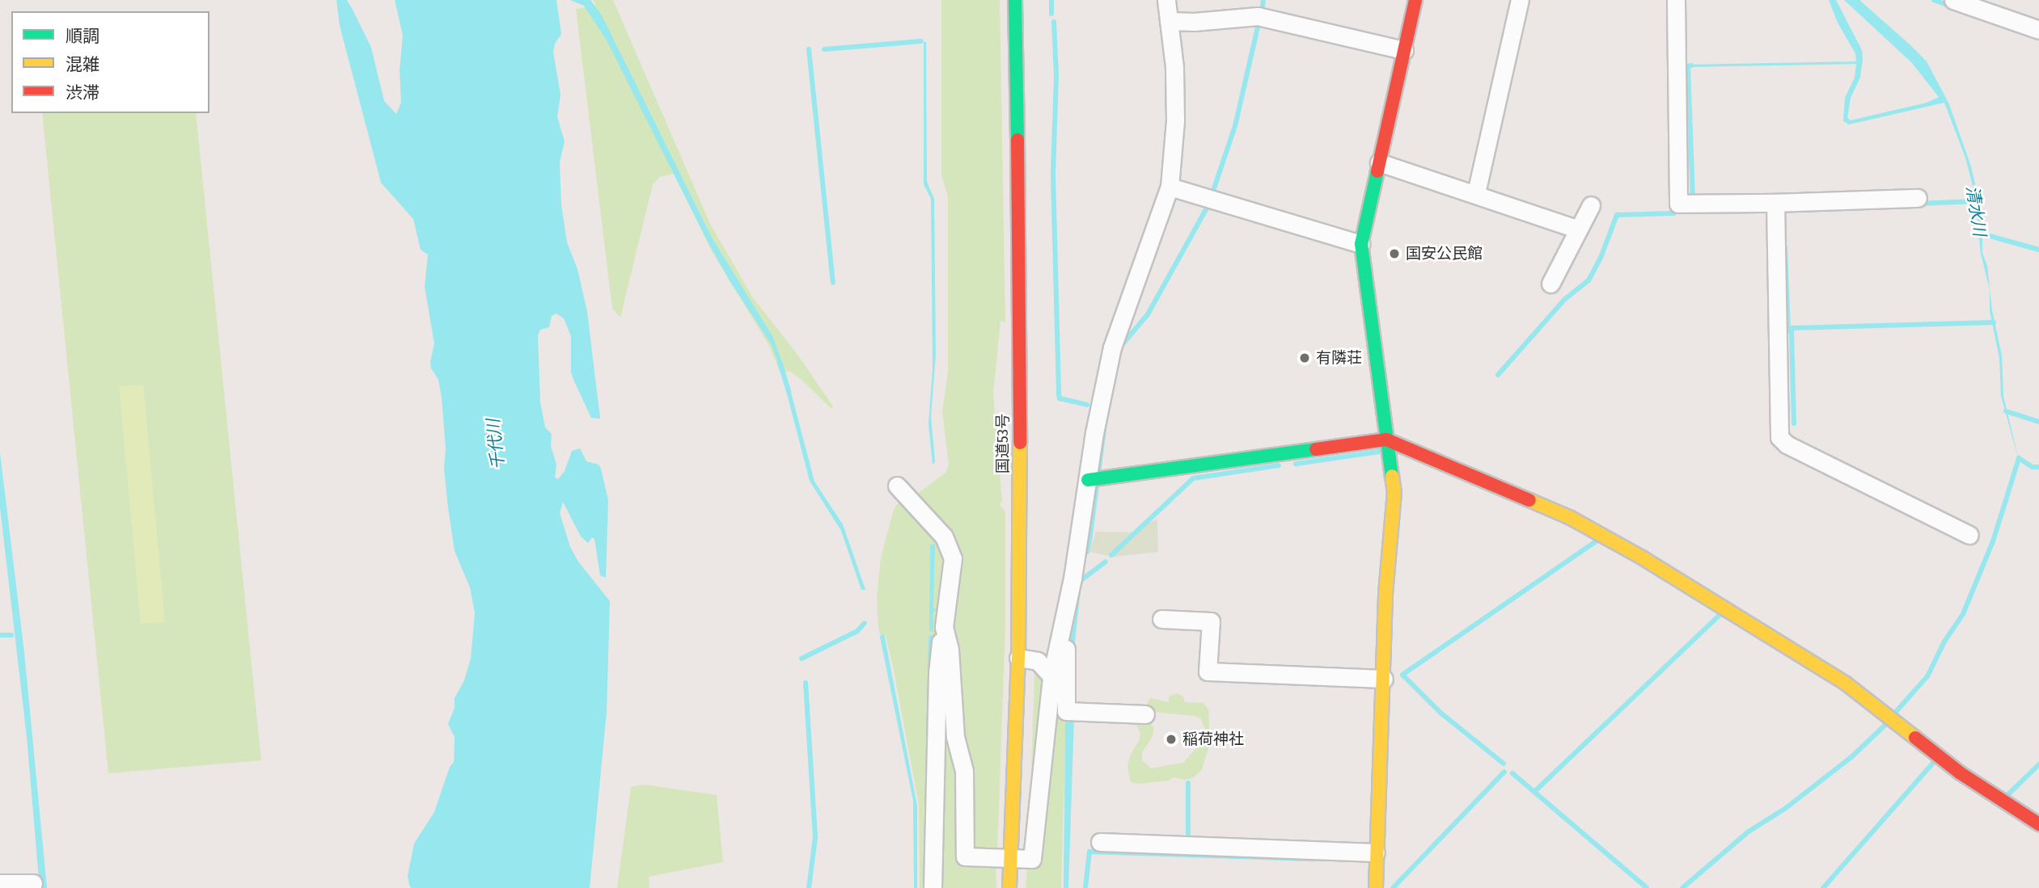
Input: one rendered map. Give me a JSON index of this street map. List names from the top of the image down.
{
  "streets": {
    "main road": ["国道53号"]
  },
  "water": ["清水川", "千代川"],
  "places": ["国安公民館", "有隣荘", "稲荷神社"],
  "legend": ["順調", "混雑", "渋滞"]
}
